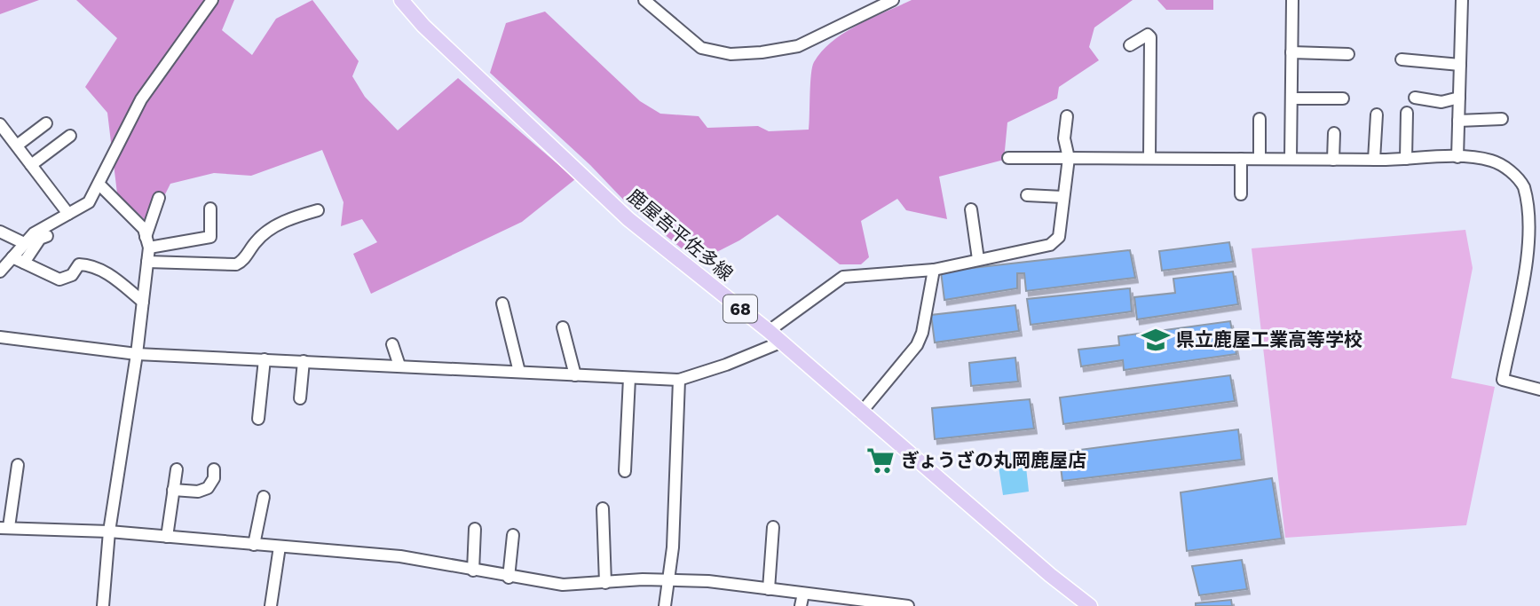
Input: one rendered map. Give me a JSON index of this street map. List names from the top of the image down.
{
  "streets": {
    "main road": ["鹿屋吾平佐多線", "68"]
  },
  "places": {
    "school or university": ["県立鹿屋工業高等学校"],
    "supermarket": ["ぎょうざの丸岡鹿屋店"]
  }
}
